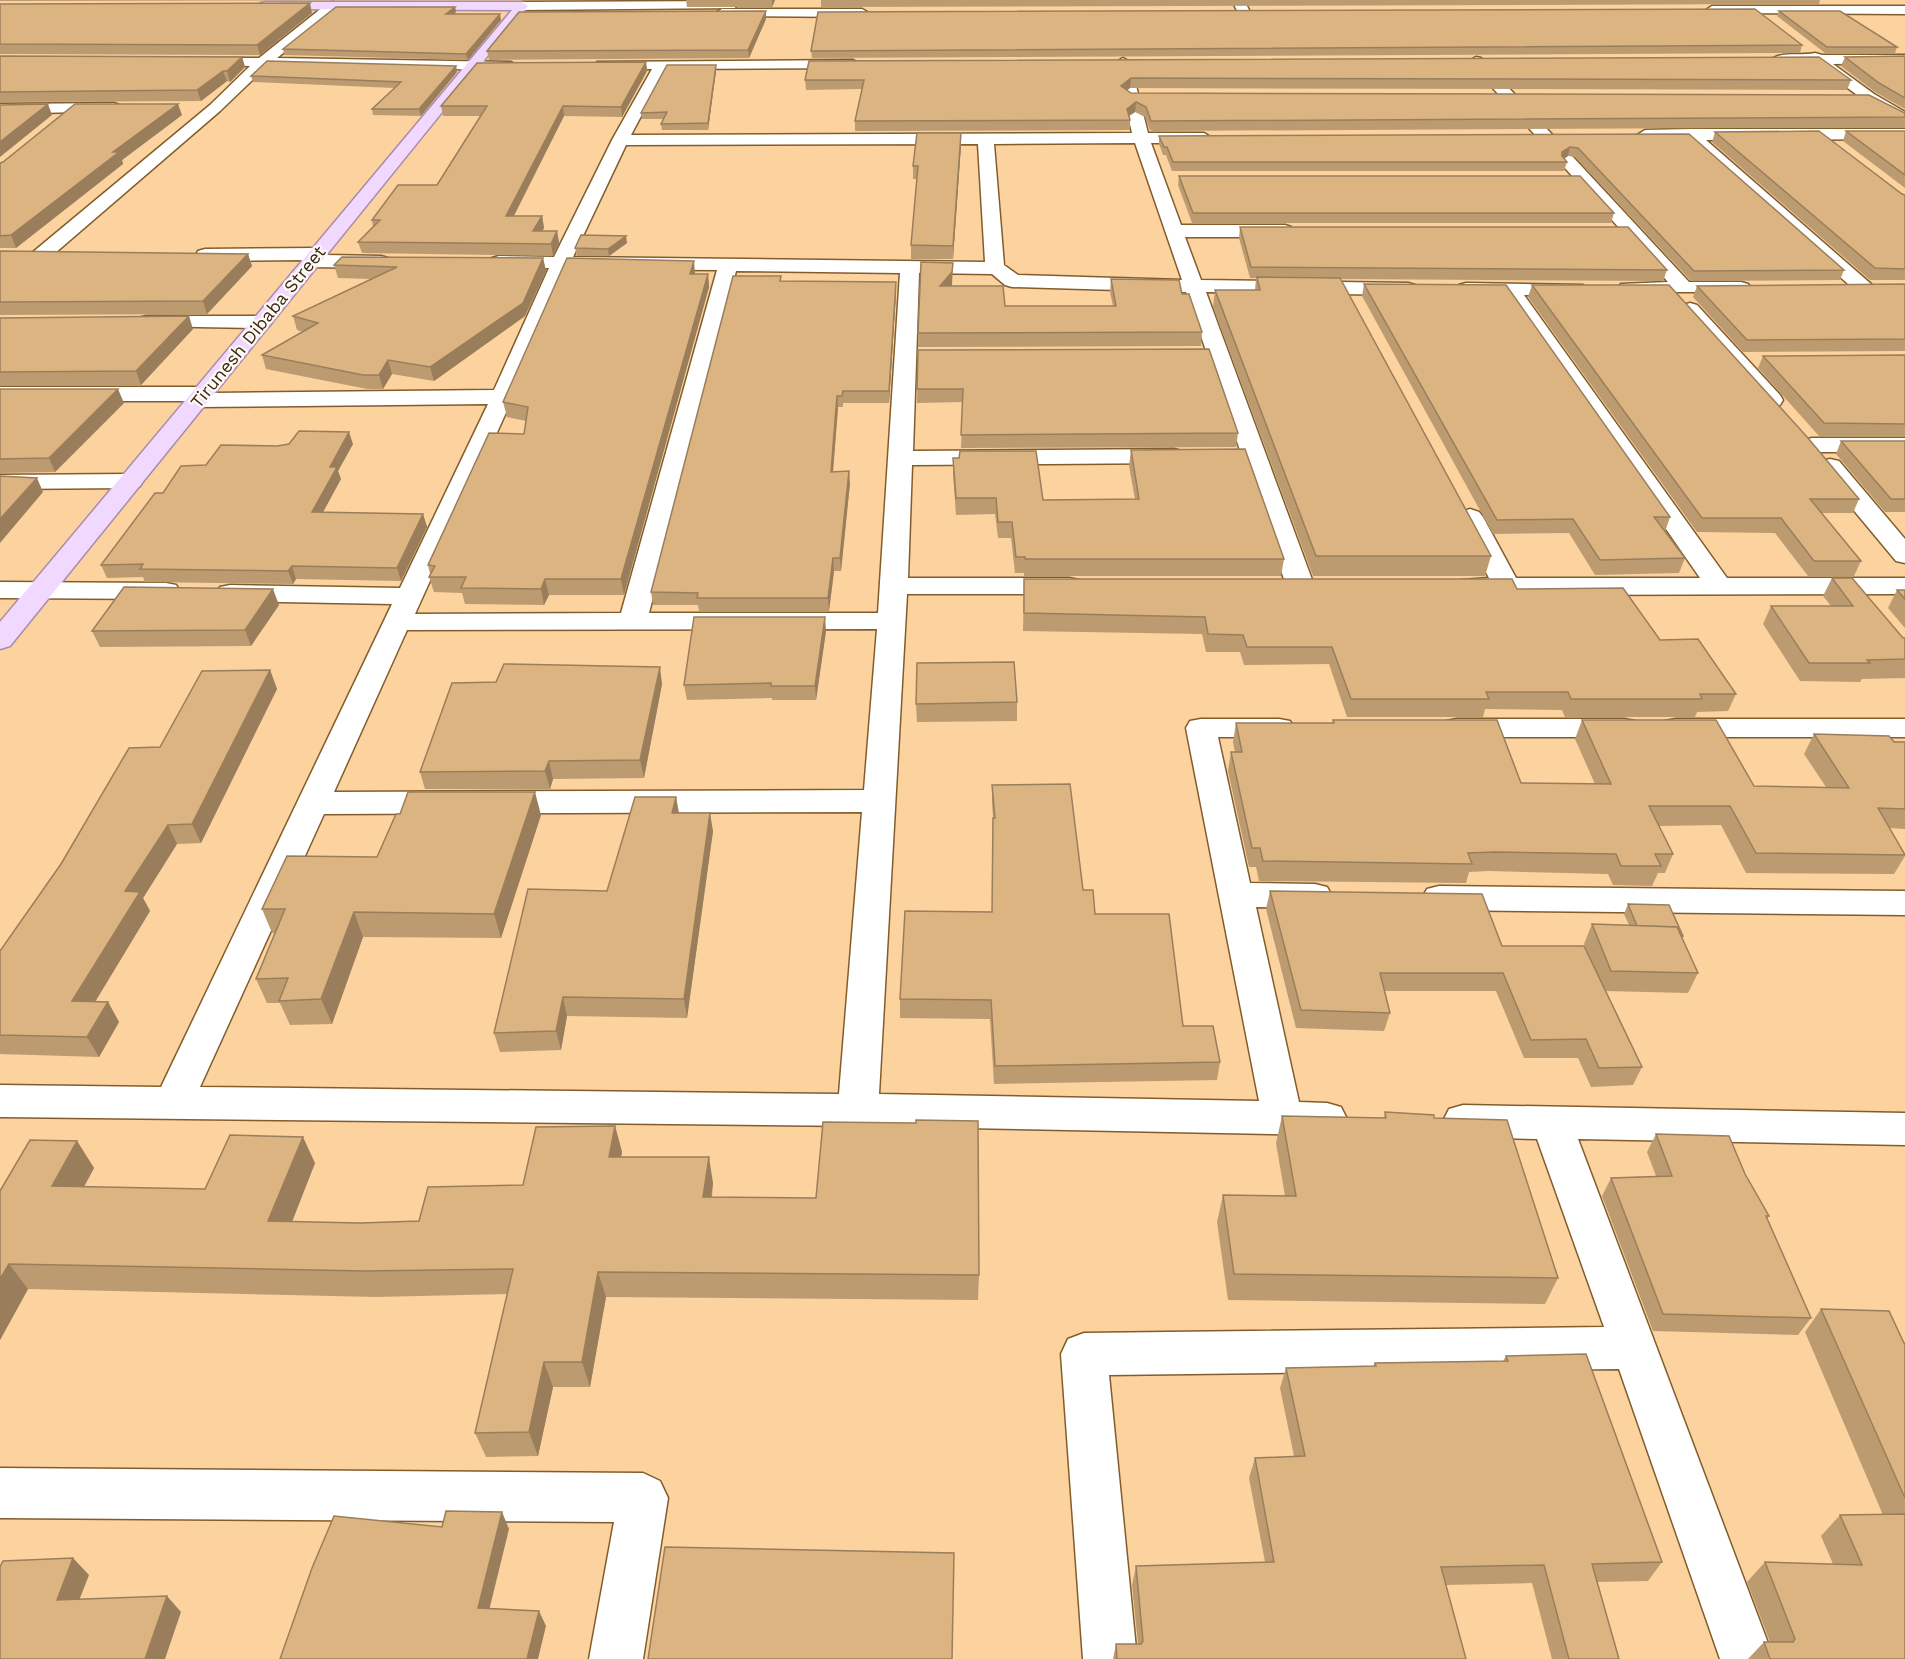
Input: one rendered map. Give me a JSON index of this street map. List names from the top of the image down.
{
  "streets": {
    "main road": ["Tirunesh Dibaba Street"]
  }
}
